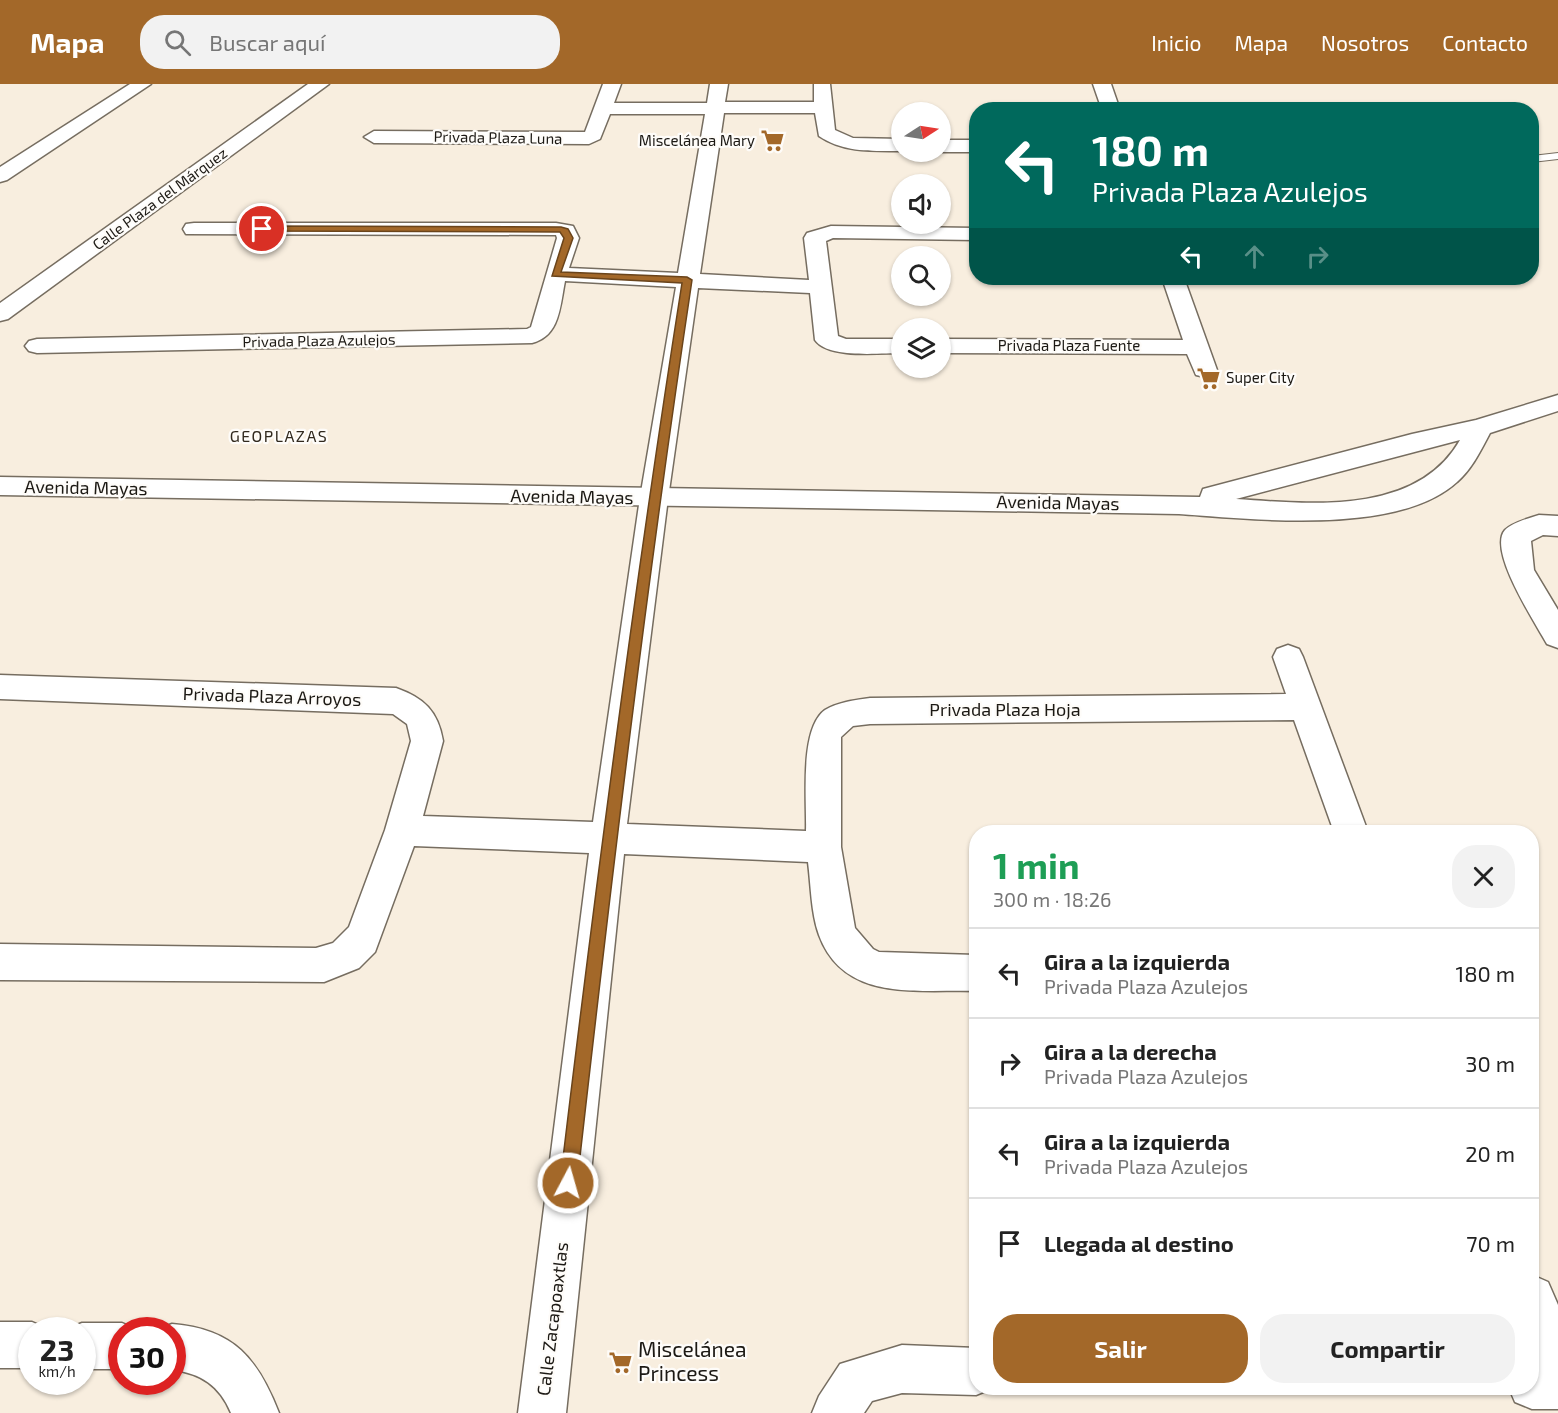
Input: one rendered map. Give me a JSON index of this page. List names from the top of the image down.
{
  "streets": {
    "street": [
      "Privada Plaza Luna",
      "Calle Plaza del Márquez",
      "Privada Plaza Azulejos",
      "Privada Plaza Fuente",
      "Avenida Mayas",
      "Privada Plaza Arroyos",
      "Privada Plaza Hoja",
      "Calle Zacapoaxtlas"
    ]
  },
  "crossings": [
    ["Avenida Mayas", "Calle Zacapoaxtlas"]
  ],
  "districts": ["GEOPLAZAS"],
  "places": {
    "supermarket": ["Miscelánea Mary", "Super City", "Miscelánea Princess"]
  },
  "north": "right",
  "page": {
    "header": "Mapa",
    "search": "Buscar aquí",
    "nav": [
      "Inicio",
      "Mapa",
      "Nosotros",
      "Contacto"
    ],
    "turn": ["180 m", "Privada Plaza Azulejos"],
    "heading": ["1 min", "300 m · 18:26"],
    "list": [
      {
        "name": "Gira a la izquierda",
        "note": "Privada Plaza Azulejos",
        "value": "180 m"
      },
      {
        "name": "Gira a la derecha",
        "note": "Privada Plaza Azulejos",
        "value": "30 m"
      },
      {
        "name": "Gira a la izquierda",
        "note": "Privada Plaza Azulejos",
        "value": "20 m"
      },
      {
        "name": "Llegada al destino",
        "value": "70 m"
      }
    ],
    "buttons": ["Salir", "Compartir"],
    "speed": "23 km/h",
    "limit": "30"
  }
}
